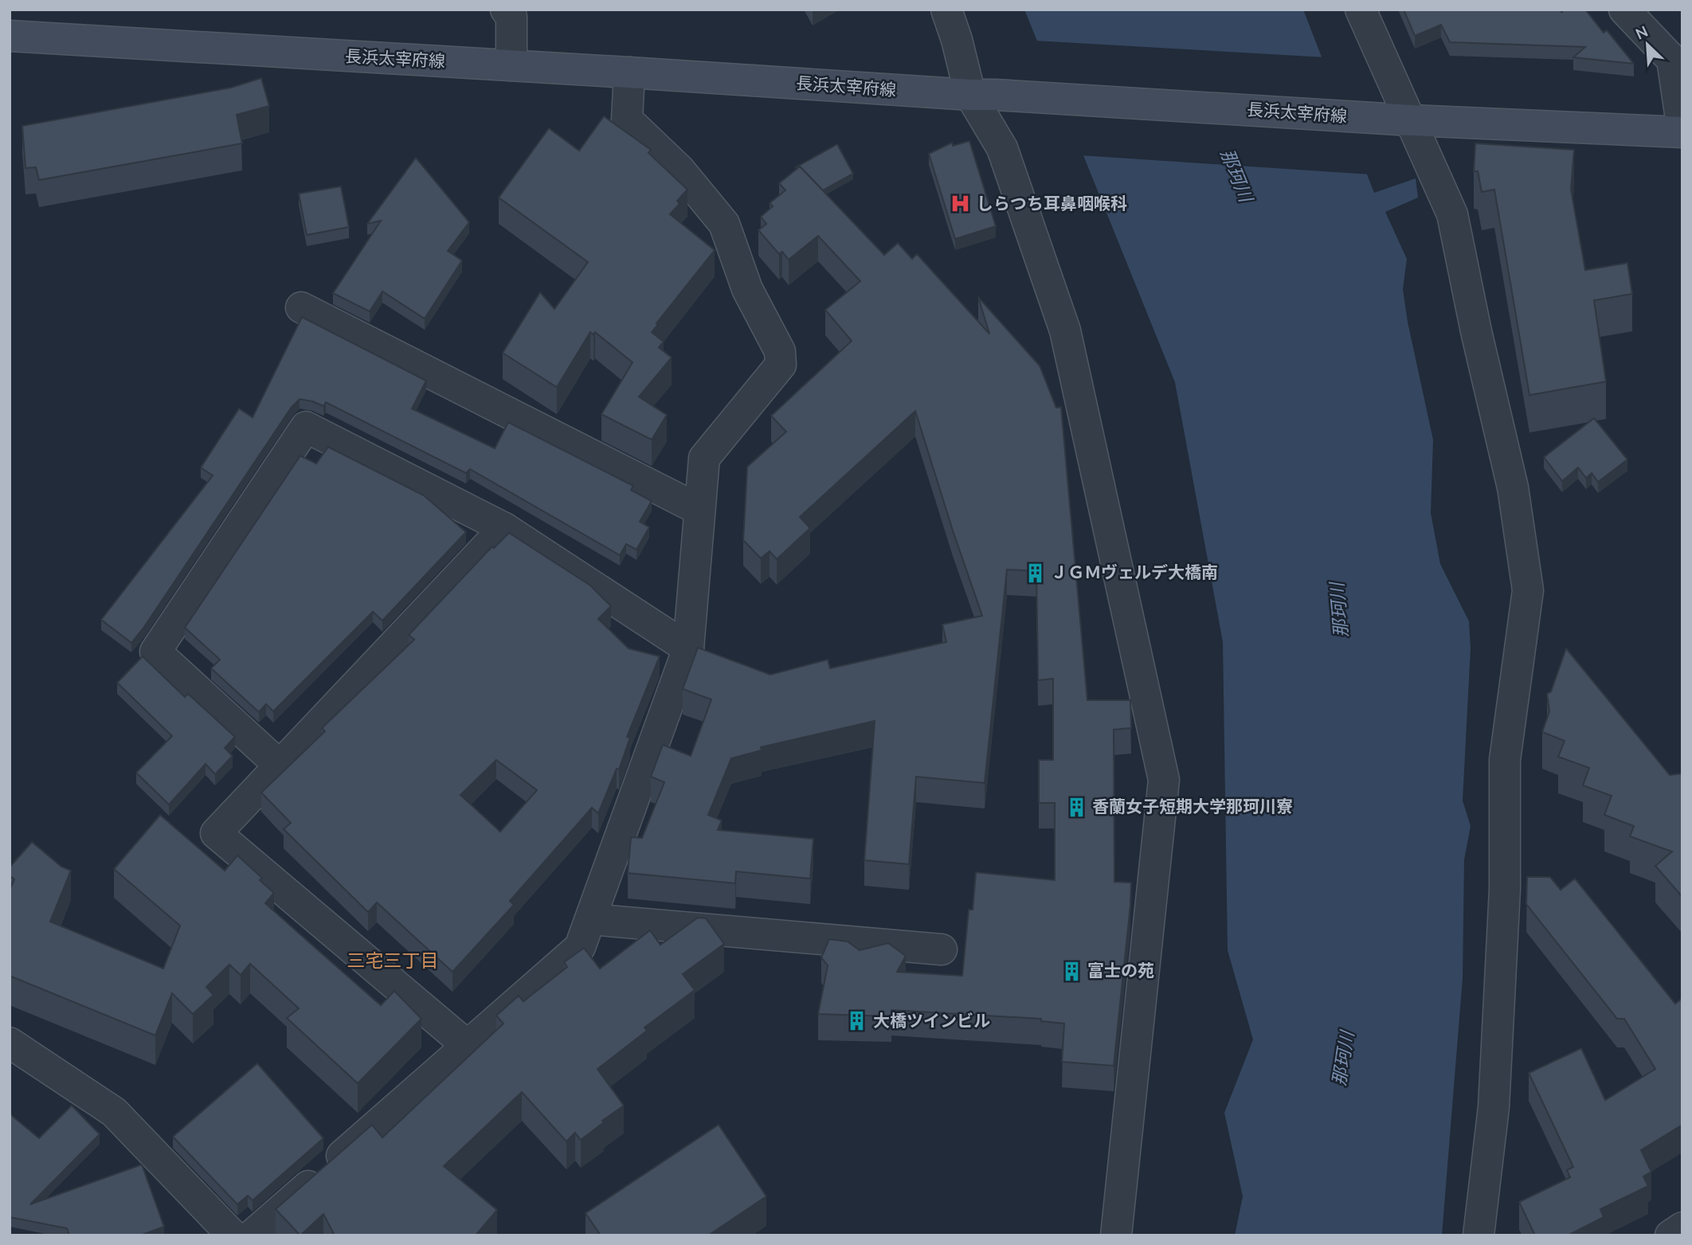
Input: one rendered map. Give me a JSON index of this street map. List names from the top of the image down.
{
  "streets": {
    "street": ["長浜太宰府線"]
  },
  "districts": ["三宅三丁目"],
  "water": ["那珂川"],
  "places": {
    "hospital": ["しらつち耳鼻咽喉科"],
    "building": [
      "ＪＧＭヴェルデ大橋南",
      "香蘭女子短期大学那珂川寮",
      "富士の苑",
      "大橋ツインビル"
    ]
  },
  "north": "top left"
}
